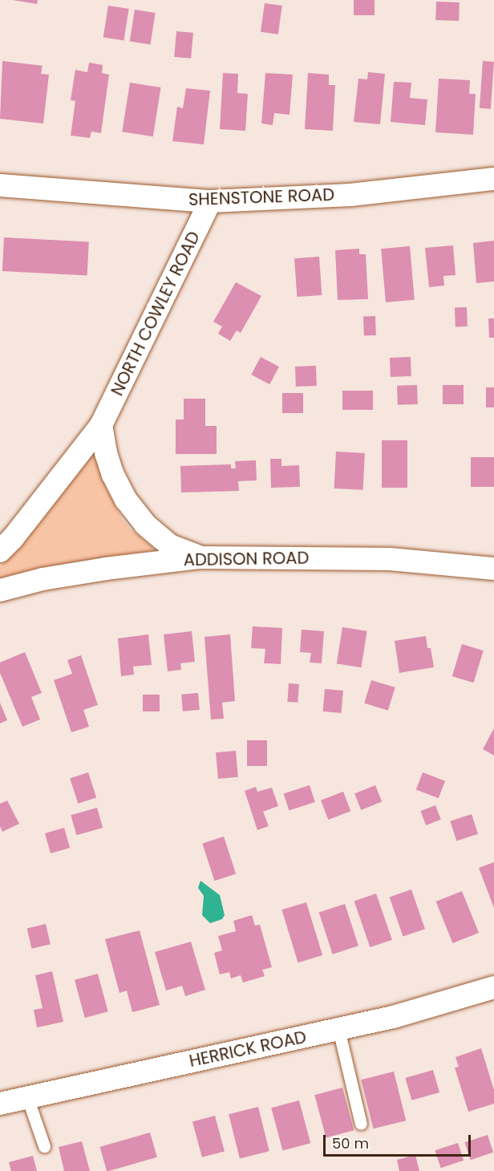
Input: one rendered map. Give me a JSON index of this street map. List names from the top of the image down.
{
  "streets": {
    "street": [
      "SHENSTONE ROAD",
      "NORTH COWLEY ROAD",
      "ADDISON ROAD",
      "HERRICK ROAD"
    ]
  },
  "crossings": [
    ["SHENSTONE ROAD", "NORTH COWLEY ROAD"]
  ],
  "scale_bar": "50 m"
}
